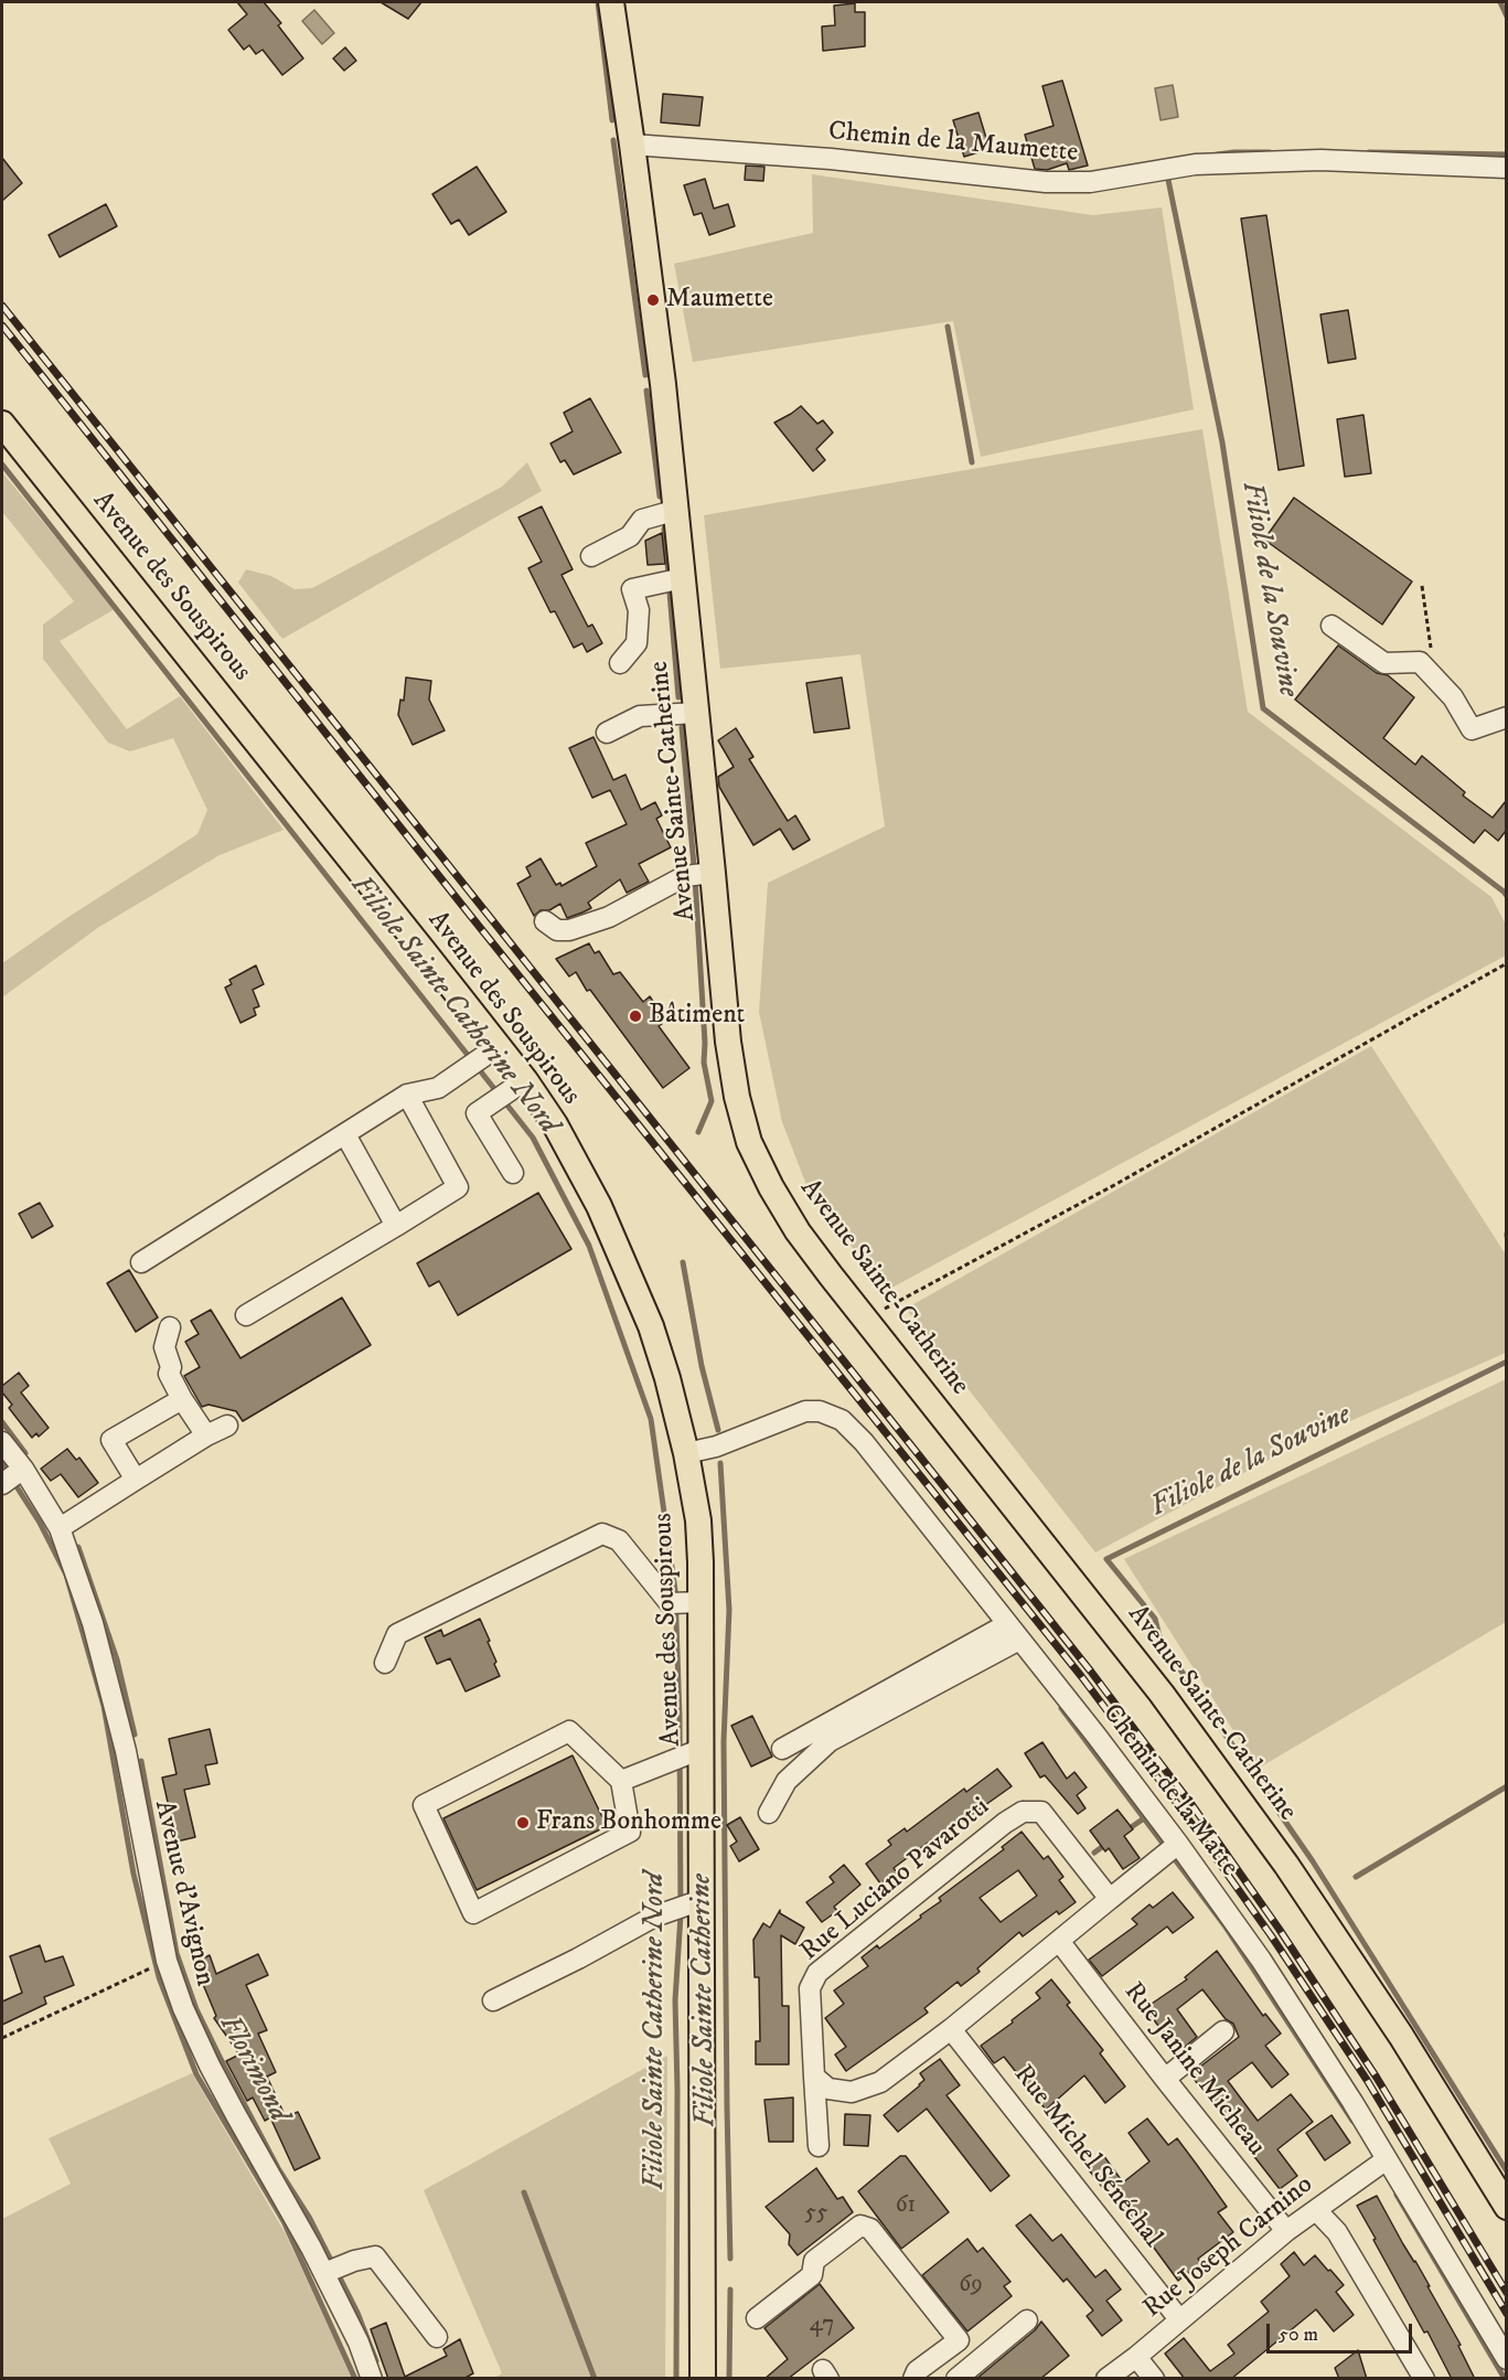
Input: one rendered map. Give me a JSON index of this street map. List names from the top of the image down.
{
  "streets": {
    "main road": ["Avenue des Souspirous", "Avenue Sainte-Catherine"],
    "street": [
      "Chemin de la Maumette",
      "Chemin de la Matte",
      "Rue Luciano Pavarotti",
      "Avenue d'Avignon",
      "Rue Janine Micheau",
      "Rue Michel Sénéchal",
      "Rue Joseph Carnino"
    ]
  },
  "crossings": [
    ["Chemin de la Maumette", "Avenue Sainte-Catherine"],
    ["Avenue des Souspirous", "Chemin de la Matte"],
    ["Chemin de la Matte", "Rue Joseph Carnino"],
    ["Rue Janine Micheau", "Rue Joseph Carnino"],
    ["Rue Michel Sénéchal", "Rue Joseph Carnino"]
  ],
  "water": [
    "Filiole de la Souvine",
    "Filiole Sainte Catherine Nord",
    "Filiole Sainte Catherine",
    "Florimond"
  ],
  "places": ["Maumette", "Bâtiment", "Frans Bonhomme"],
  "house_numbers": [
    "61",
    "55",
    "69",
    "47"
  ],
  "scale_bar": "50 m"
}
